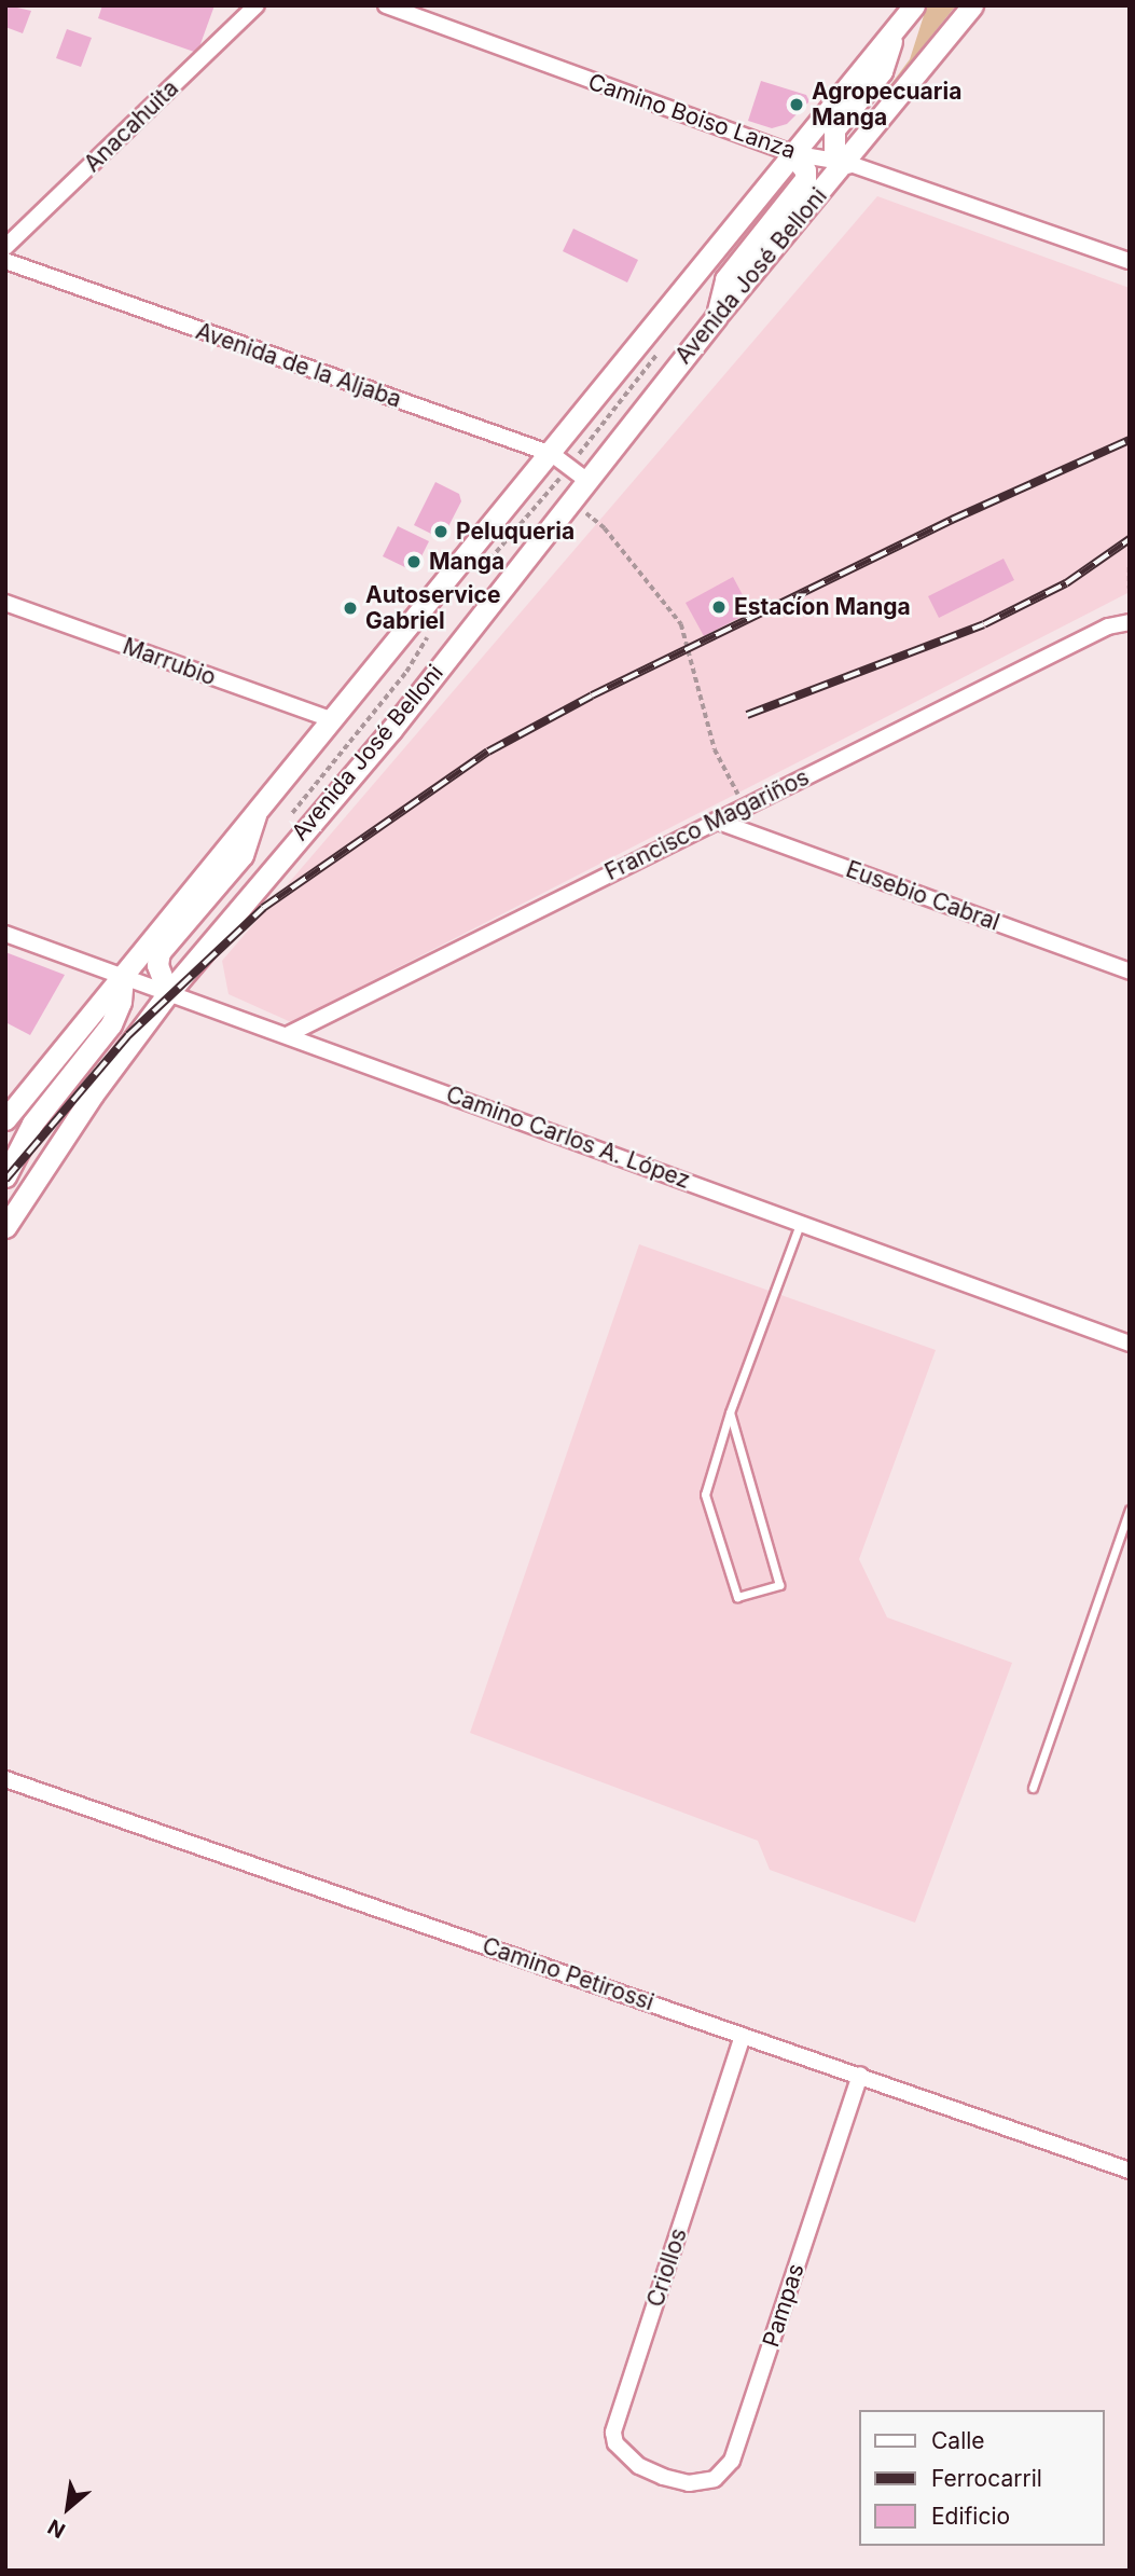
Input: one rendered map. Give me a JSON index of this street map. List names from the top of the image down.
{
  "streets": {
    "main road": ["Avenida José Belloni"],
    "street": [
      "Camino Boiso Lanza",
      "Anacahuita",
      "Avenida de la Aljaba",
      "Marrubio",
      "Francisco Magariños",
      "Eusebio Cabral",
      "Camino Carlos A. López",
      "Camino Petirossi",
      "Criollos",
      "Pampas"
    ]
  },
  "crossings": [
    ["Camino Boiso Lanza", "Avenida José Belloni"],
    ["Avenida José Belloni", "Avenida de la Aljaba"],
    ["Avenida José Belloni", "Marrubio"],
    ["Avenida José Belloni", "Camino Carlos A. López"],
    ["Francisco Magariños", "Eusebio Cabral"],
    ["Francisco Magariños", "Camino Carlos A. López"],
    ["Camino Petirossi", "Criollos"],
    ["Camino Petirossi", "Pampas"],
    ["Criollos", "Pampas"]
  ],
  "places": [
    "Agropecuaria Manga",
    "Peluqueria",
    "Manga",
    "Estacíon Manga",
    "Autoservice Gabriel"
  ],
  "legend": ["Calle", "Ferrocarril", "Edificio"],
  "north": "bottom left"
}
